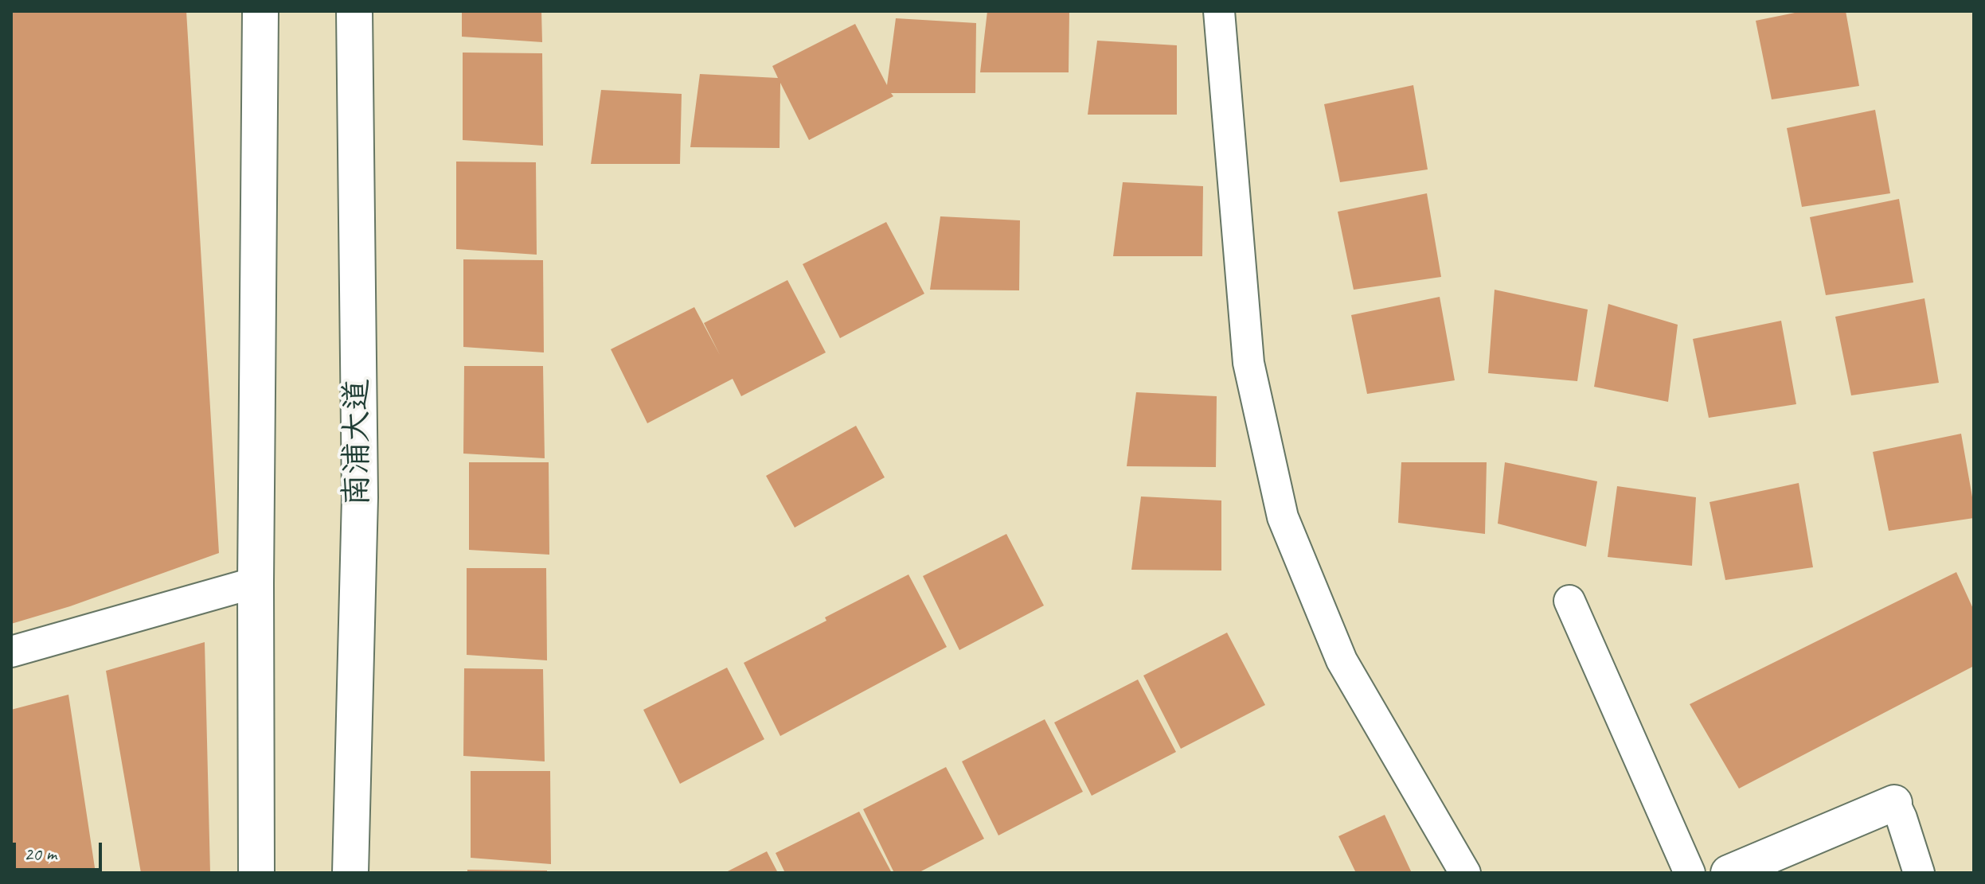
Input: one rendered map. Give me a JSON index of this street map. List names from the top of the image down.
{
  "streets": {
    "main road": ["南浦大道"]
  },
  "scale_bar": "20 m"
}
